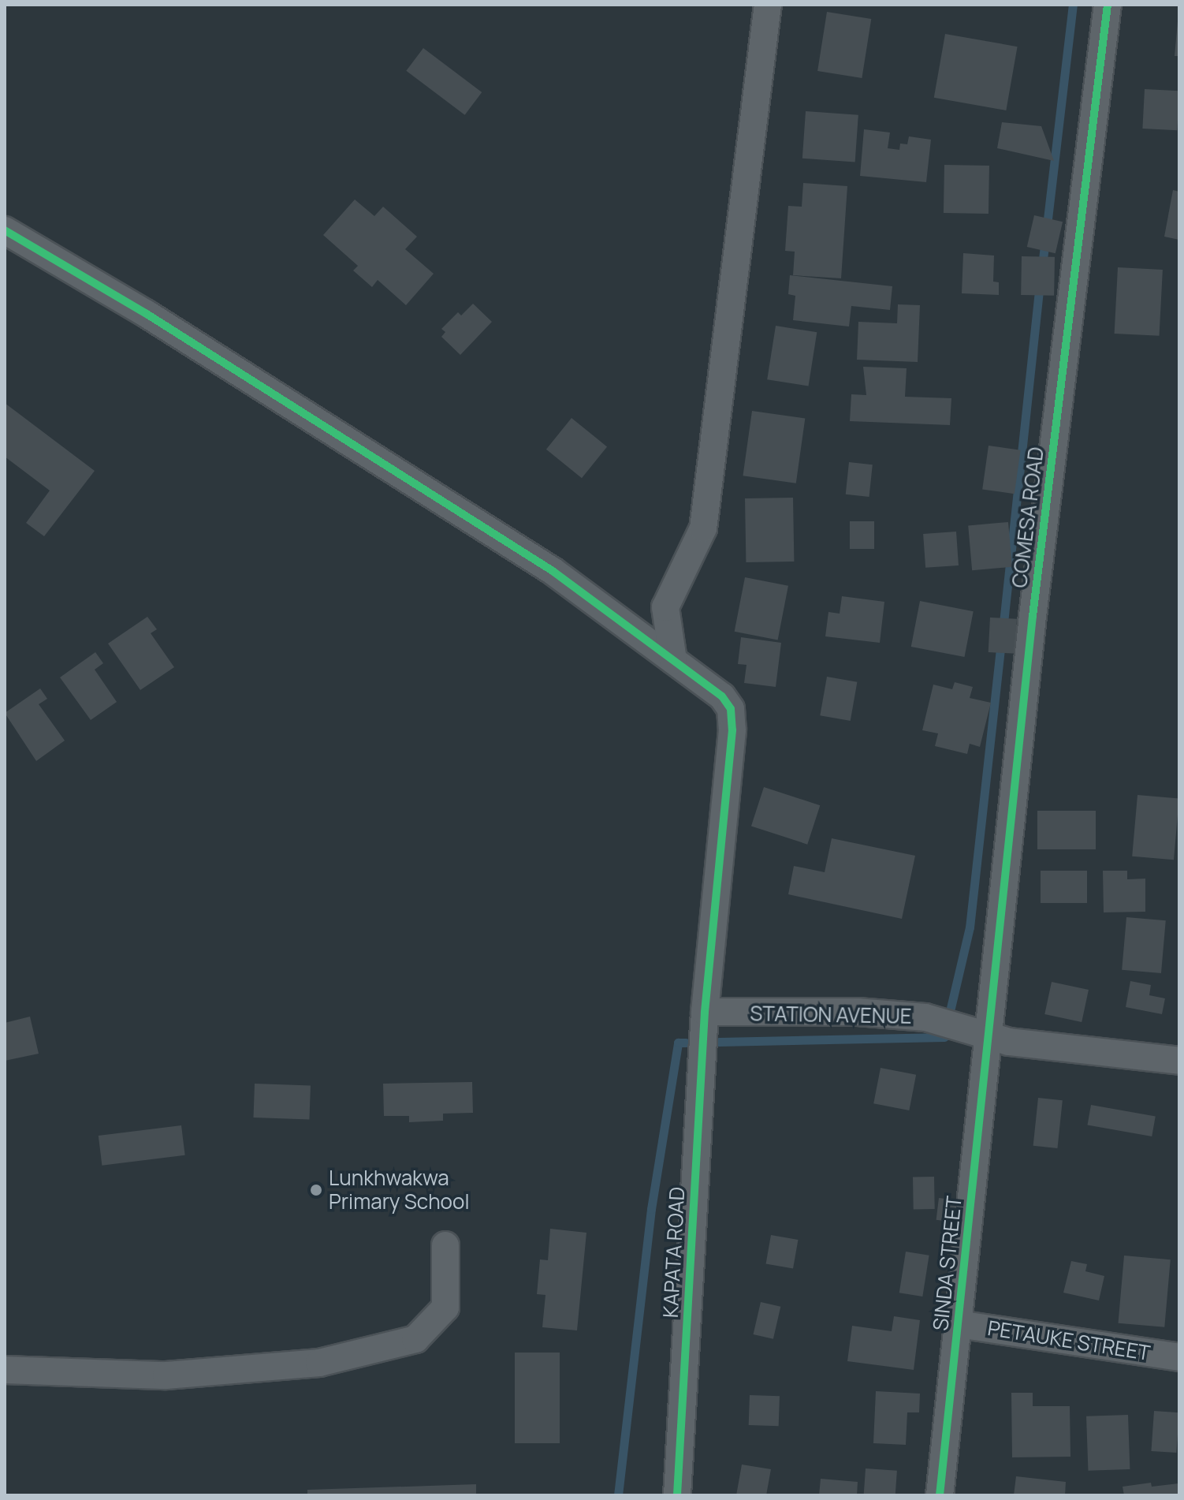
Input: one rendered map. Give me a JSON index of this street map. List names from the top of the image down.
{
  "streets": {
    "street": [
      "COMESA ROAD",
      "STATION AVENUE",
      "KAPATA ROAD",
      "SINDA STREET",
      "PETAUKE STREET"
    ]
  },
  "crossings": [
    ["COMESA ROAD", "STATION AVENUE"],
    ["COMESA ROAD", "SINDA STREET"],
    ["STATION AVENUE", "KAPATA ROAD"],
    ["STATION AVENUE", "SINDA STREET"],
    ["SINDA STREET", "PETAUKE STREET"]
  ],
  "places": ["Lunkhwakwa Primary School"]
}
